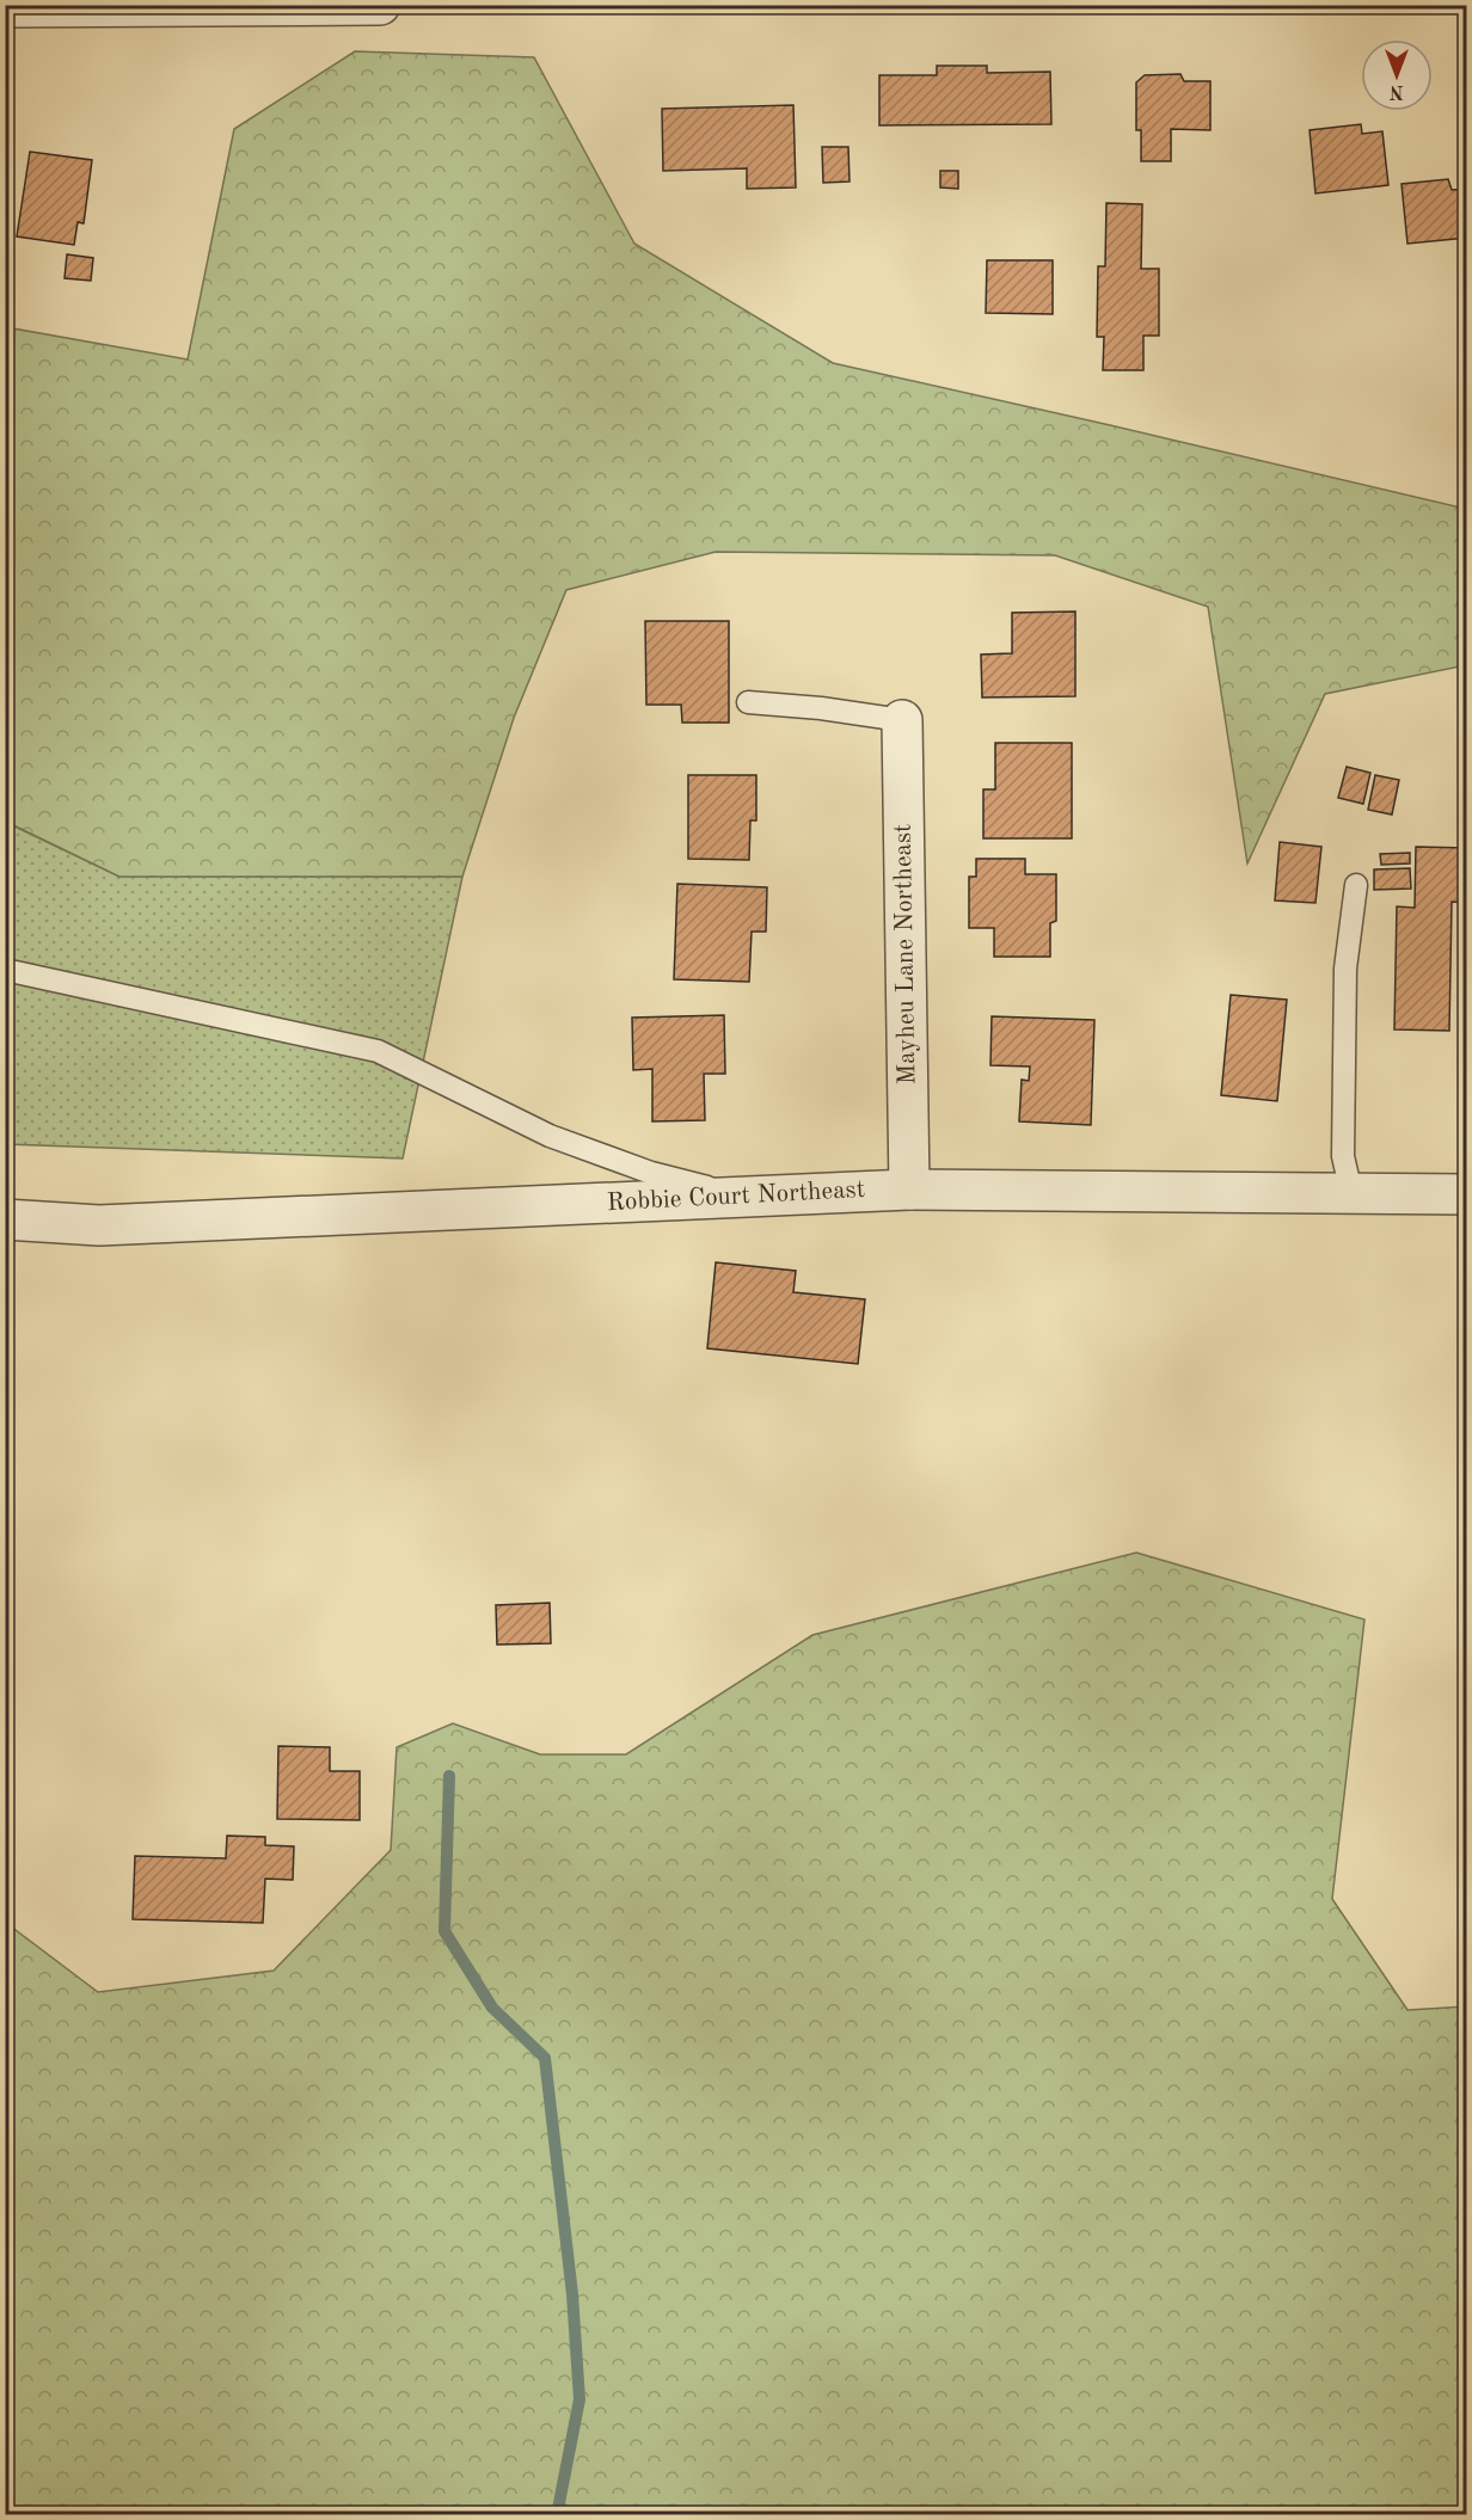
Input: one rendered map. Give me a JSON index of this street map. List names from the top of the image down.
{
  "streets": {
    "street": ["Mayheu Lane Northeast", "Robbie Court Northeast"]
  },
  "crossings": [
    ["Mayheu Lane Northeast", "Robbie Court Northeast"]
  ],
  "north": "bottom"
}
